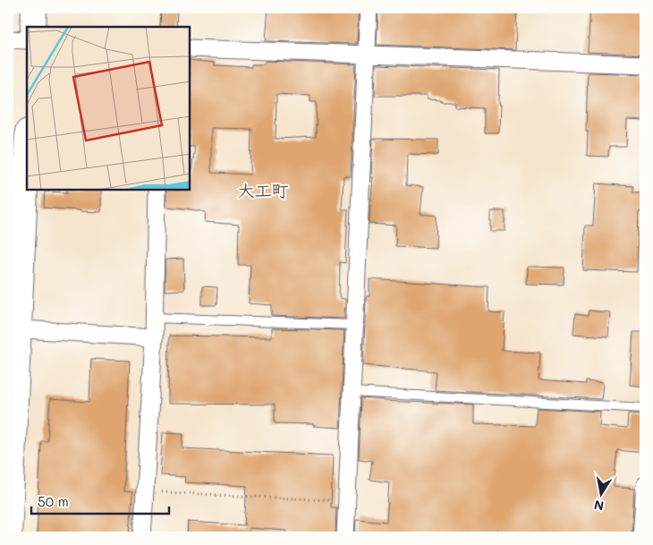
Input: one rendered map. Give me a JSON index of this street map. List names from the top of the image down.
{
  "districts": ["大工町"],
  "scale_bar": "50 m",
  "north": "bottom"
}
